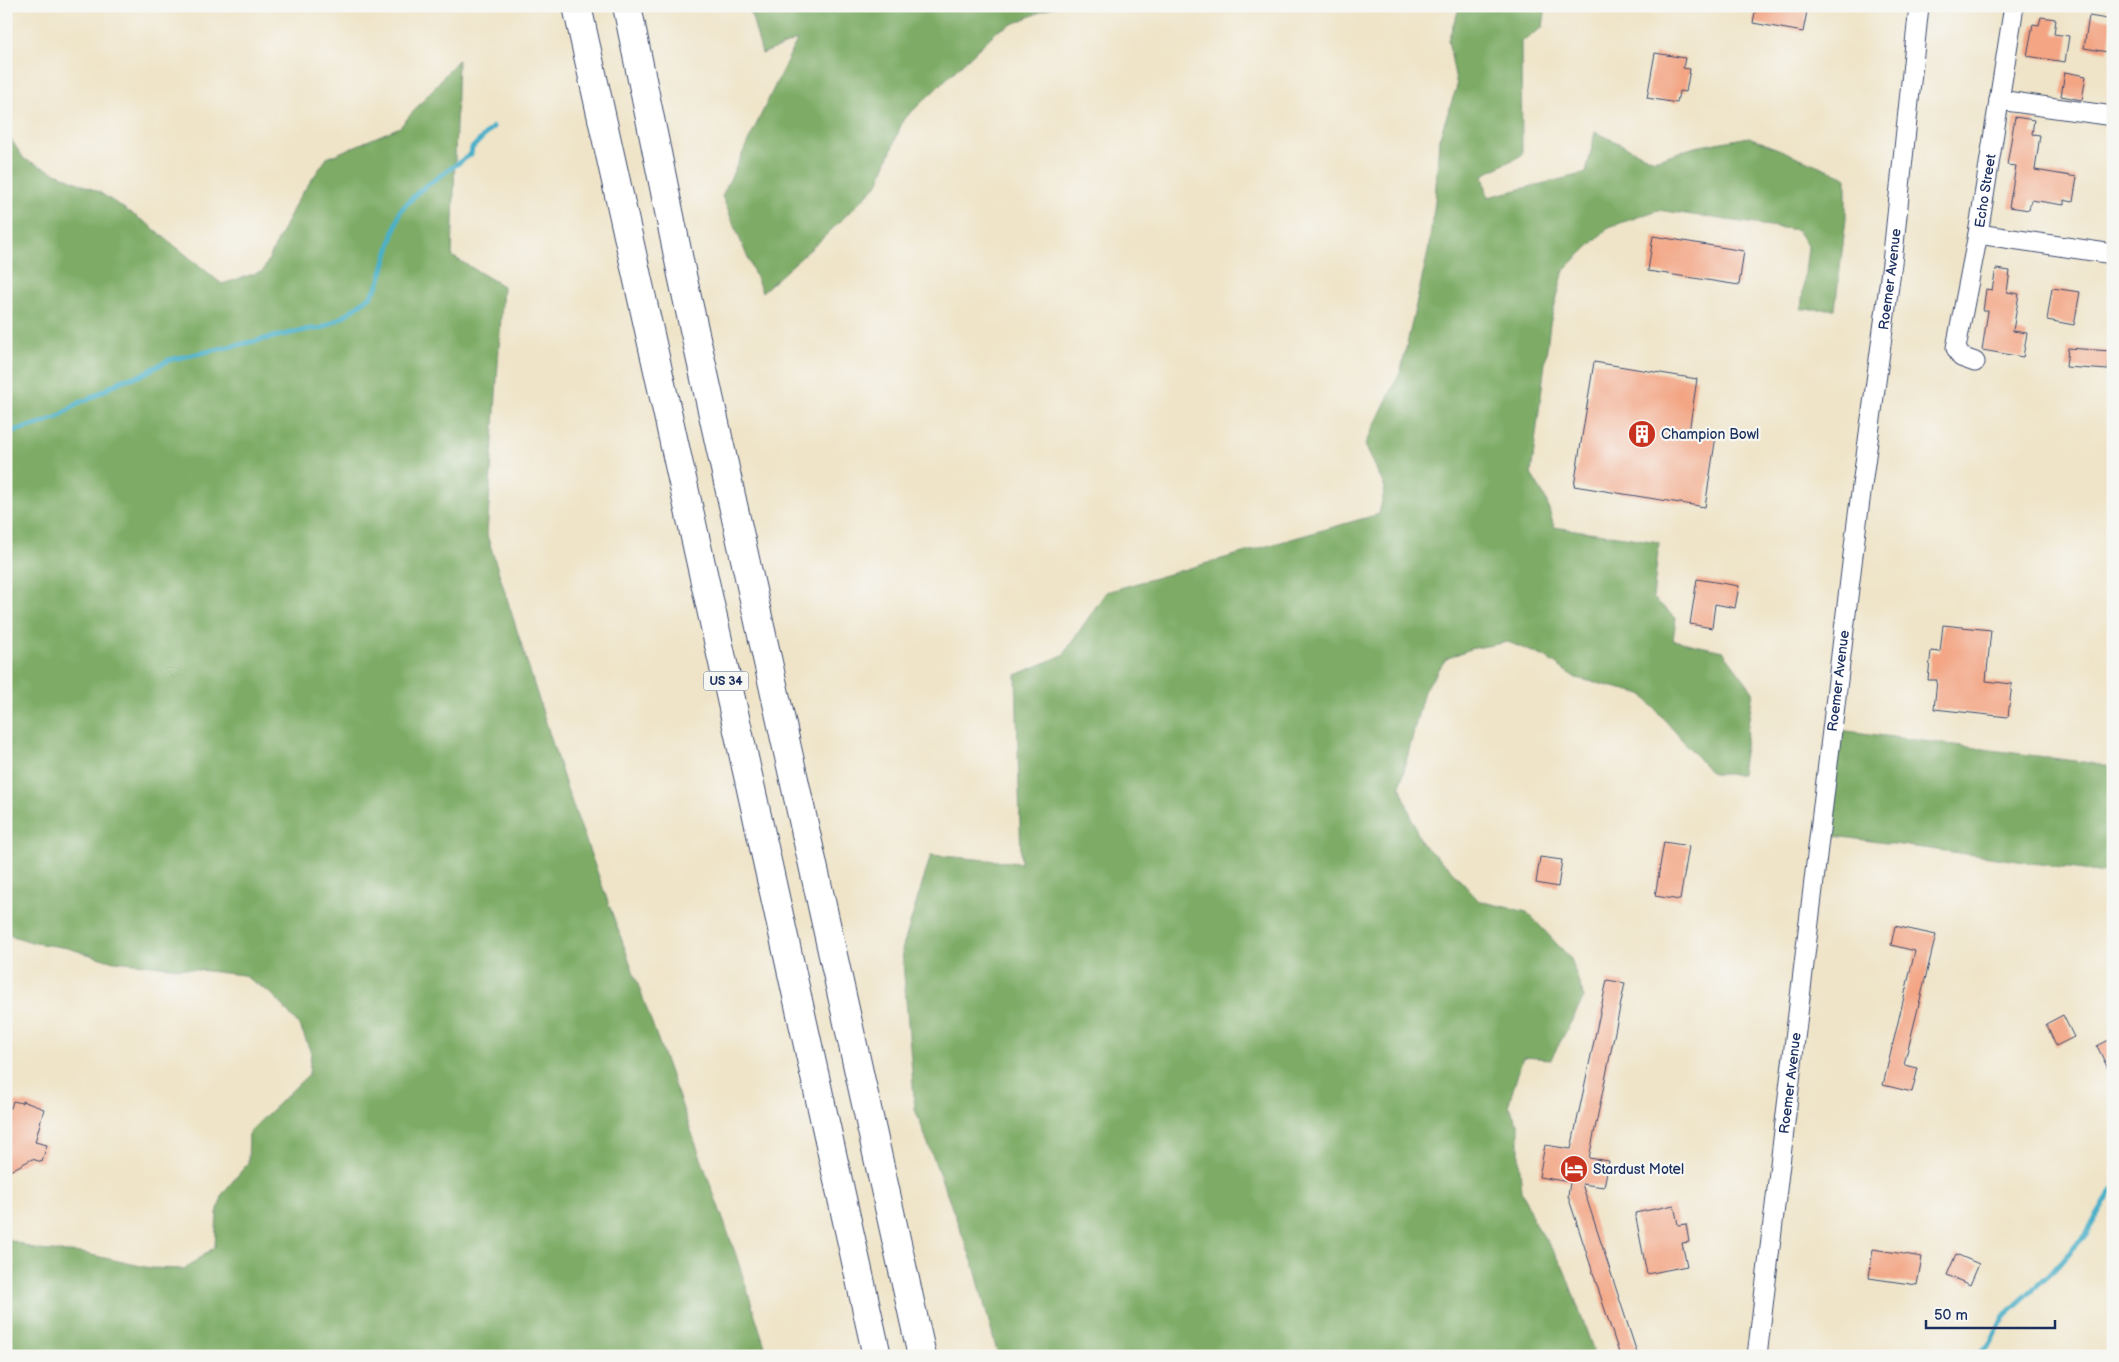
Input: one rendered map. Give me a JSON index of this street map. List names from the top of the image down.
{
  "streets": {
    "highway": ["US 34"],
    "street": ["Echo Street", "Roemer Avenue"]
  },
  "places": {
    "building": ["Champion Bowl"],
    "hotel": ["Stardust Motel"]
  },
  "scale_bar": "50 m"
}
